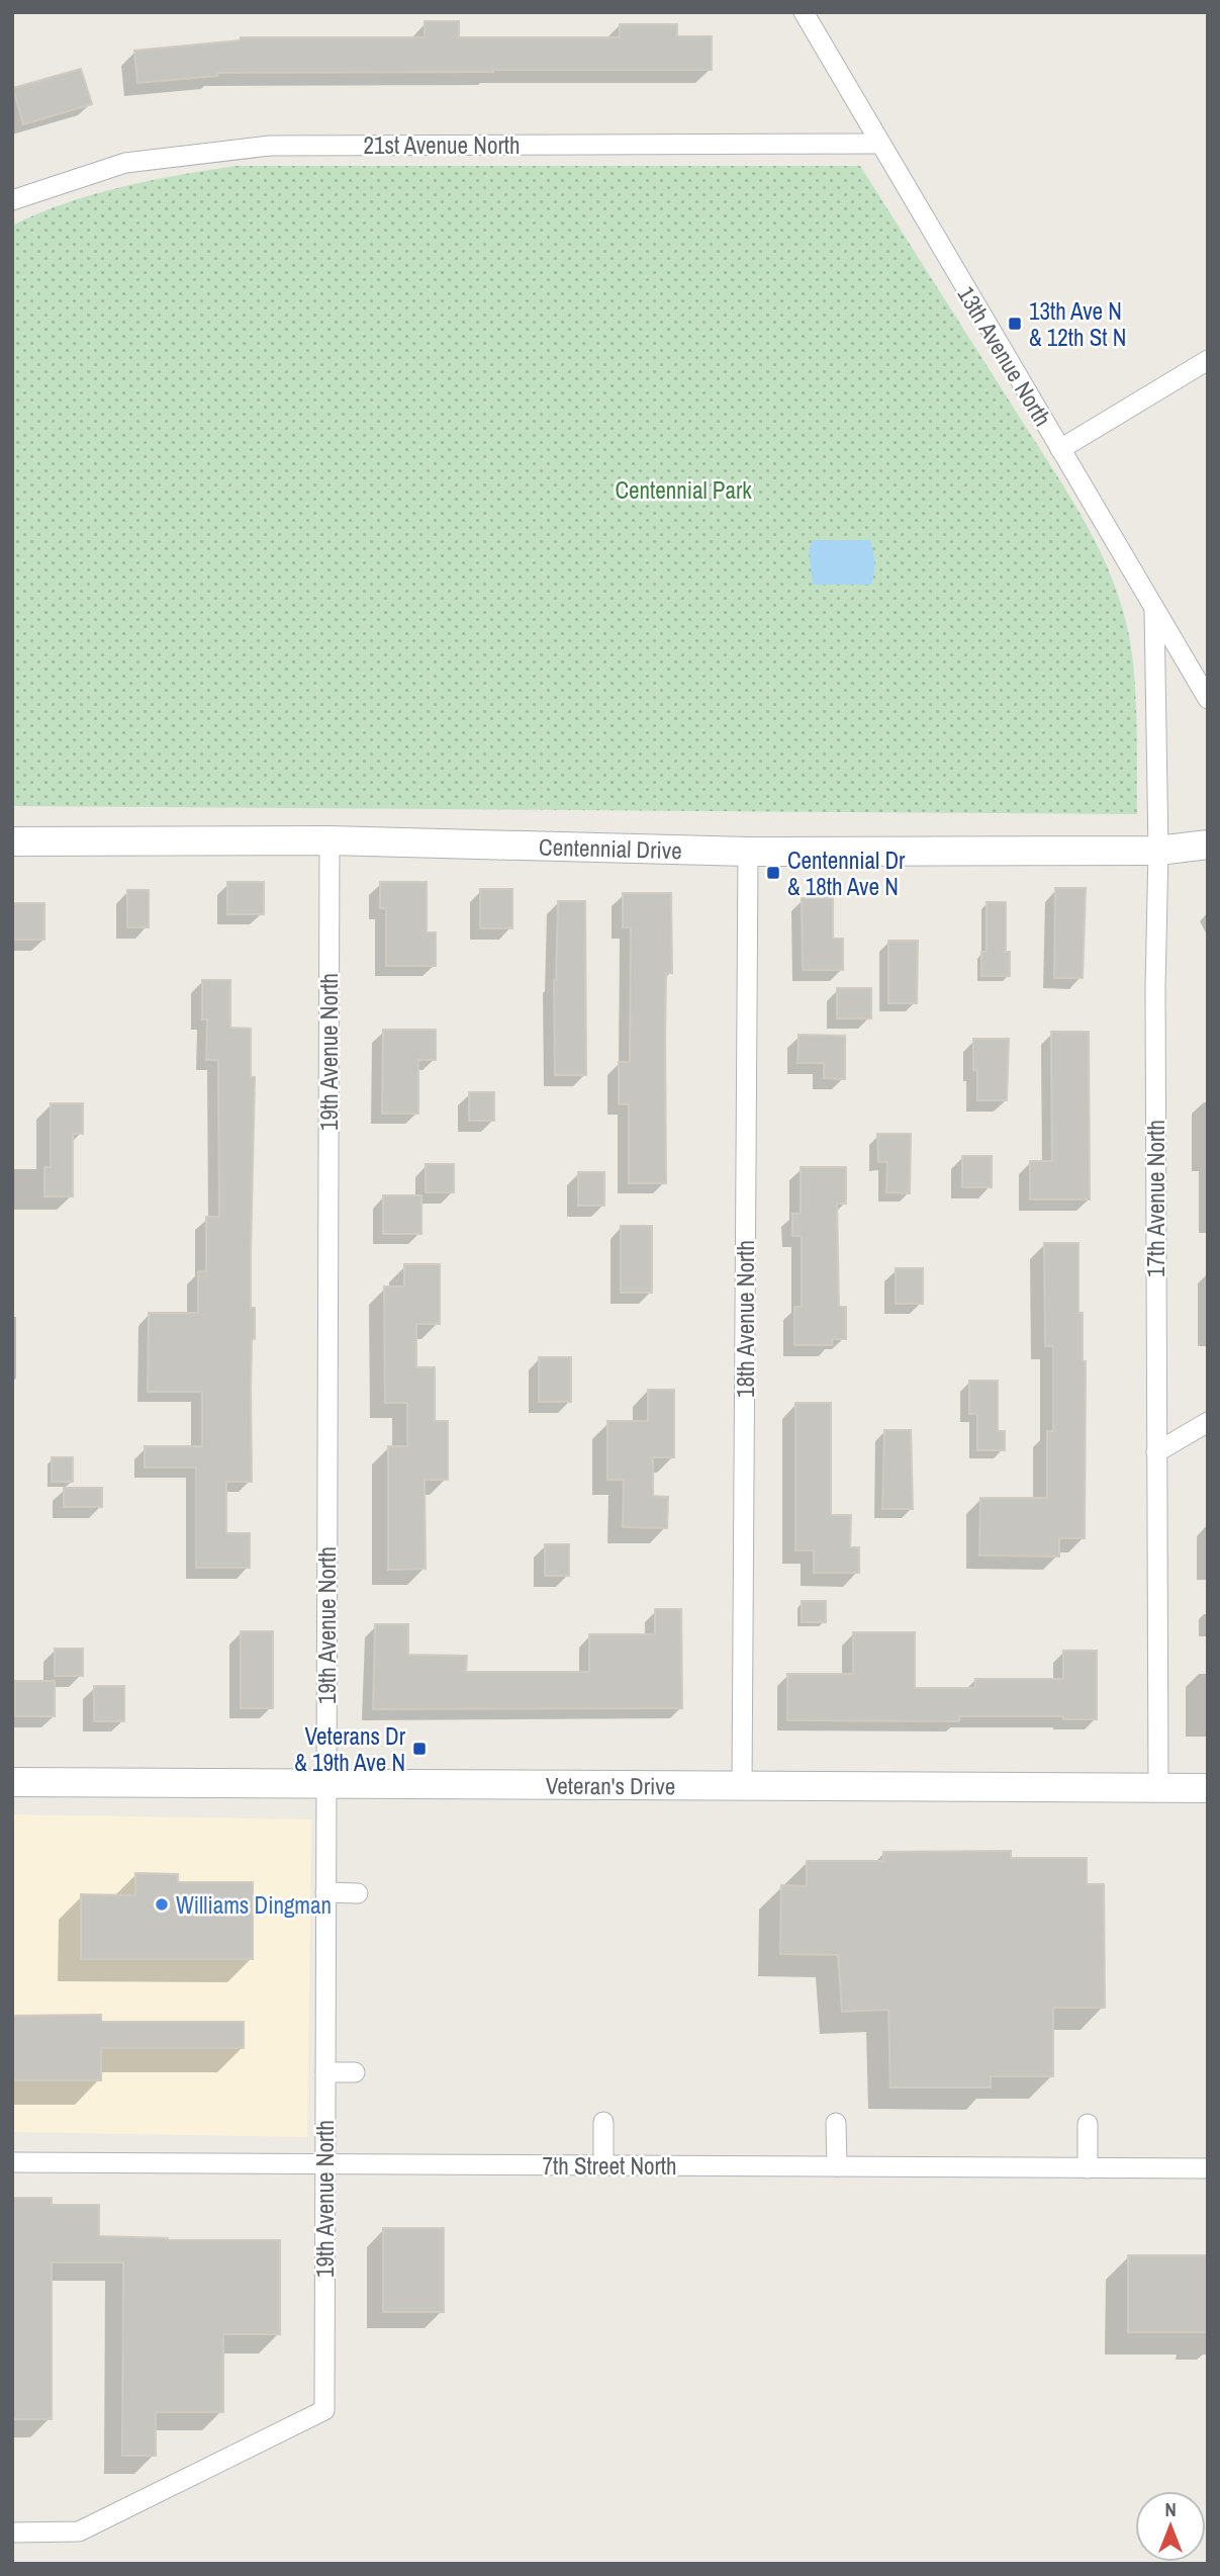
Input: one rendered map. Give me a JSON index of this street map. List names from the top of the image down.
{
  "streets": {
    "street": [
      "21st Avenue North",
      "13th Avenue North",
      "Centennial Drive",
      "19th Avenue North",
      "17th Avenue North",
      "18th Avenue North",
      "Veteran's Drive",
      "7th Street North"
    ]
  },
  "crossings": [
    ["21st Avenue North", "13th Avenue North"],
    ["13th Avenue North", "17th Avenue North"],
    ["Centennial Drive", "19th Avenue North"],
    ["Centennial Drive", "17th Avenue North"],
    ["Centennial Drive", "18th Avenue North"],
    ["19th Avenue North", "Veteran's Drive"],
    ["19th Avenue North", "7th Street North"],
    ["17th Avenue North", "Veteran's Drive"],
    ["18th Avenue North", "Veteran's Drive"]
  ],
  "parks": ["Centennial Park"],
  "places": {
    "transit": ["13th Ave N & 12th St N", "Centennial Dr & 18th Ave N", "Veterans Dr & 19th Ave N"],
    "other": ["Williams Dingman"]
  },
  "north": "top"
}
